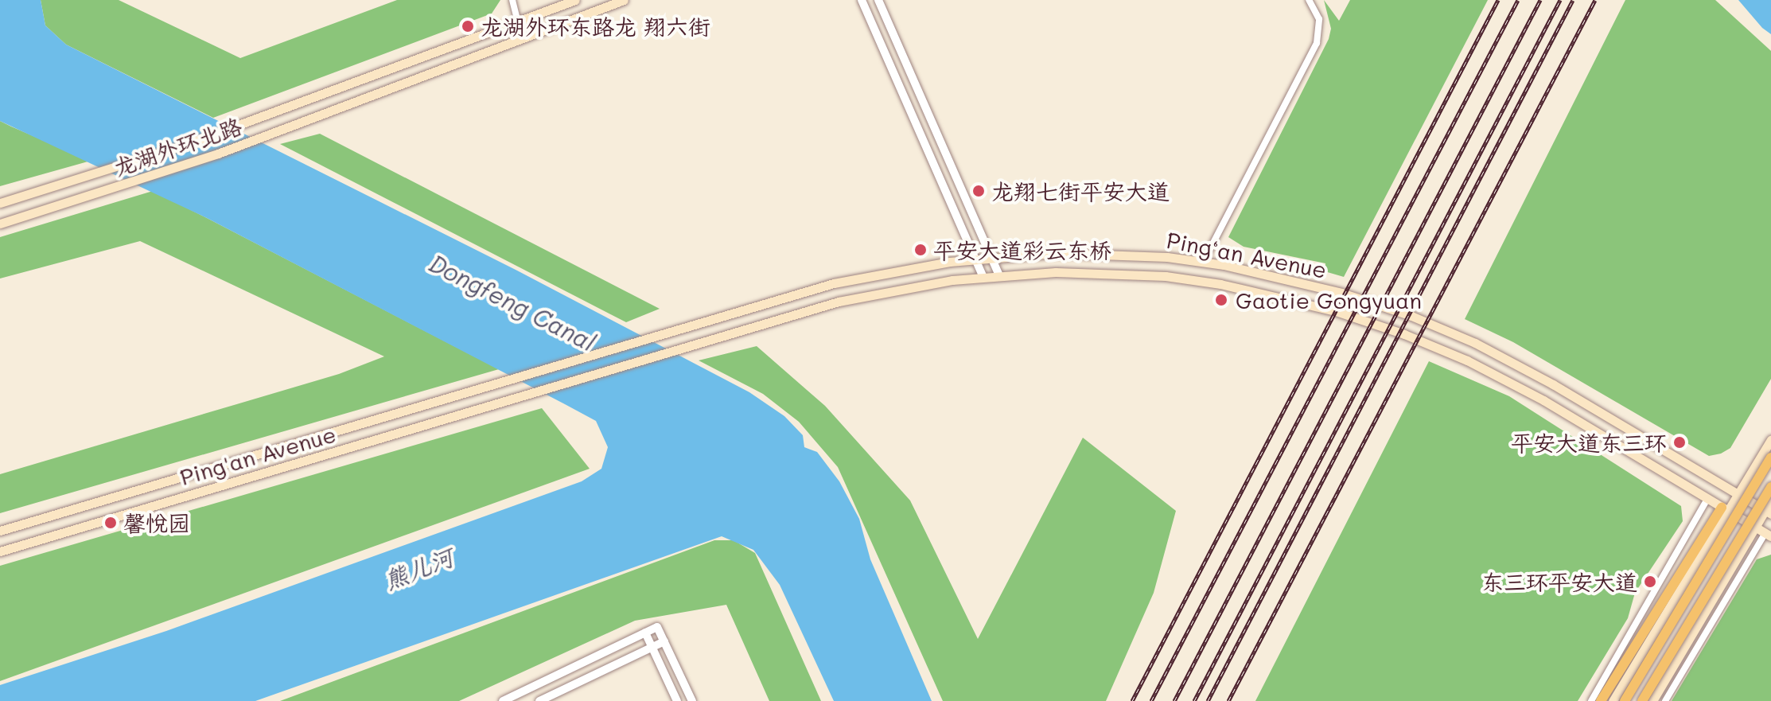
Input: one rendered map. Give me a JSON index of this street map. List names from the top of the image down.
{
  "streets": {
    "main road": ["龙湖外环北路", "Ping‘an Avenue", "Ping'an Avenue"]
  },
  "crossings": [
    ["Ping‘an Avenue", "Ping'an Avenue"]
  ],
  "water": ["Dongfeng Canal", "熊儿河"],
  "places": [
    "龙湖外环东路龙 翔六街",
    "龙翔七街平安大道",
    "平安大道彩云东桥",
    "Gaotie Gongyuan",
    "平安大道东三环",
    "馨悦园",
    "东三环平安大道"
  ]
}
